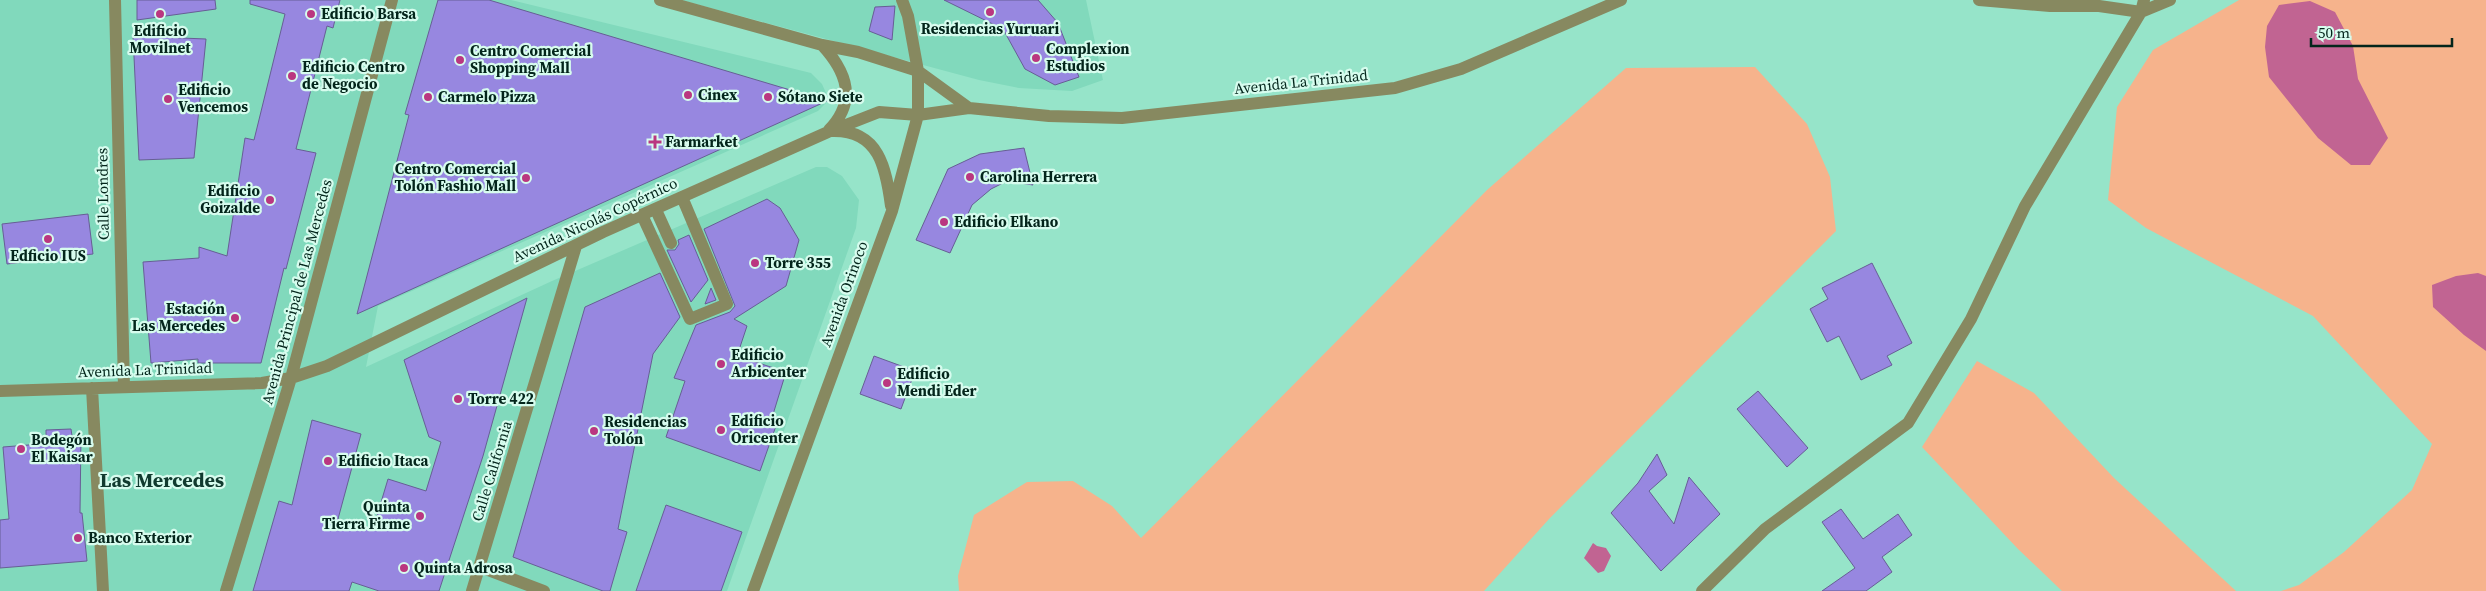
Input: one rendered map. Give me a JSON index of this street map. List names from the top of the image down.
{
  "streets": {
    "street": [
      "Avenida La Trinidad",
      "Calle Londres",
      "Avenida Nicolás Copérnico",
      "Avenida Principal de Las Mercedes",
      "Avenida Orinoco",
      "Calle California"
    ]
  },
  "crossings": [
    ["Avenida La Trinidad", "Calle Londres"],
    ["Avenida La Trinidad", "Avenida Nicolás Copérnico"],
    ["Avenida La Trinidad", "Avenida Principal de Las Mercedes"],
    ["Avenida La Trinidad", "Avenida Orinoco"],
    ["Avenida Nicolás Copérnico", "Avenida Principal de Las Mercedes"],
    ["Avenida Nicolás Copérnico", "Avenida Orinoco"],
    ["Avenida Nicolás Copérnico", "Calle California"]
  ],
  "districts": ["Las Mercedes"],
  "places": {
    "other": [
      "Residencias Yuruari",
      "Edificio Movilnet",
      "Edificio Barsa",
      "Complexion Estudios",
      "Centro Comercial Shopping Mall",
      "Edificio Centro de Negocio",
      "Cinex",
      "Carmelo Pizza",
      "Sótano Siete",
      "Edificio Vencemos",
      "Carolina Herrera",
      "Centro Comercial Tolón Fashio Mall",
      "Edificio Goizalde",
      "Edificio Elkano",
      "Edficio IUS",
      "Torre 355",
      "Estación Las Mercedes",
      "Edificio Arbicenter",
      "Edificio Mendi Eder",
      "Torre 422",
      "Edificio Oricenter",
      "Residencias Tolón",
      "Bodegón El Kaisar",
      "Edificio Itaca",
      "Quinta Tierra Firme",
      "Banco Exterior",
      "Quinta Adrosa"
    ],
    "health": ["Farmarket"]
  },
  "scale_bar": "50 m"
}
